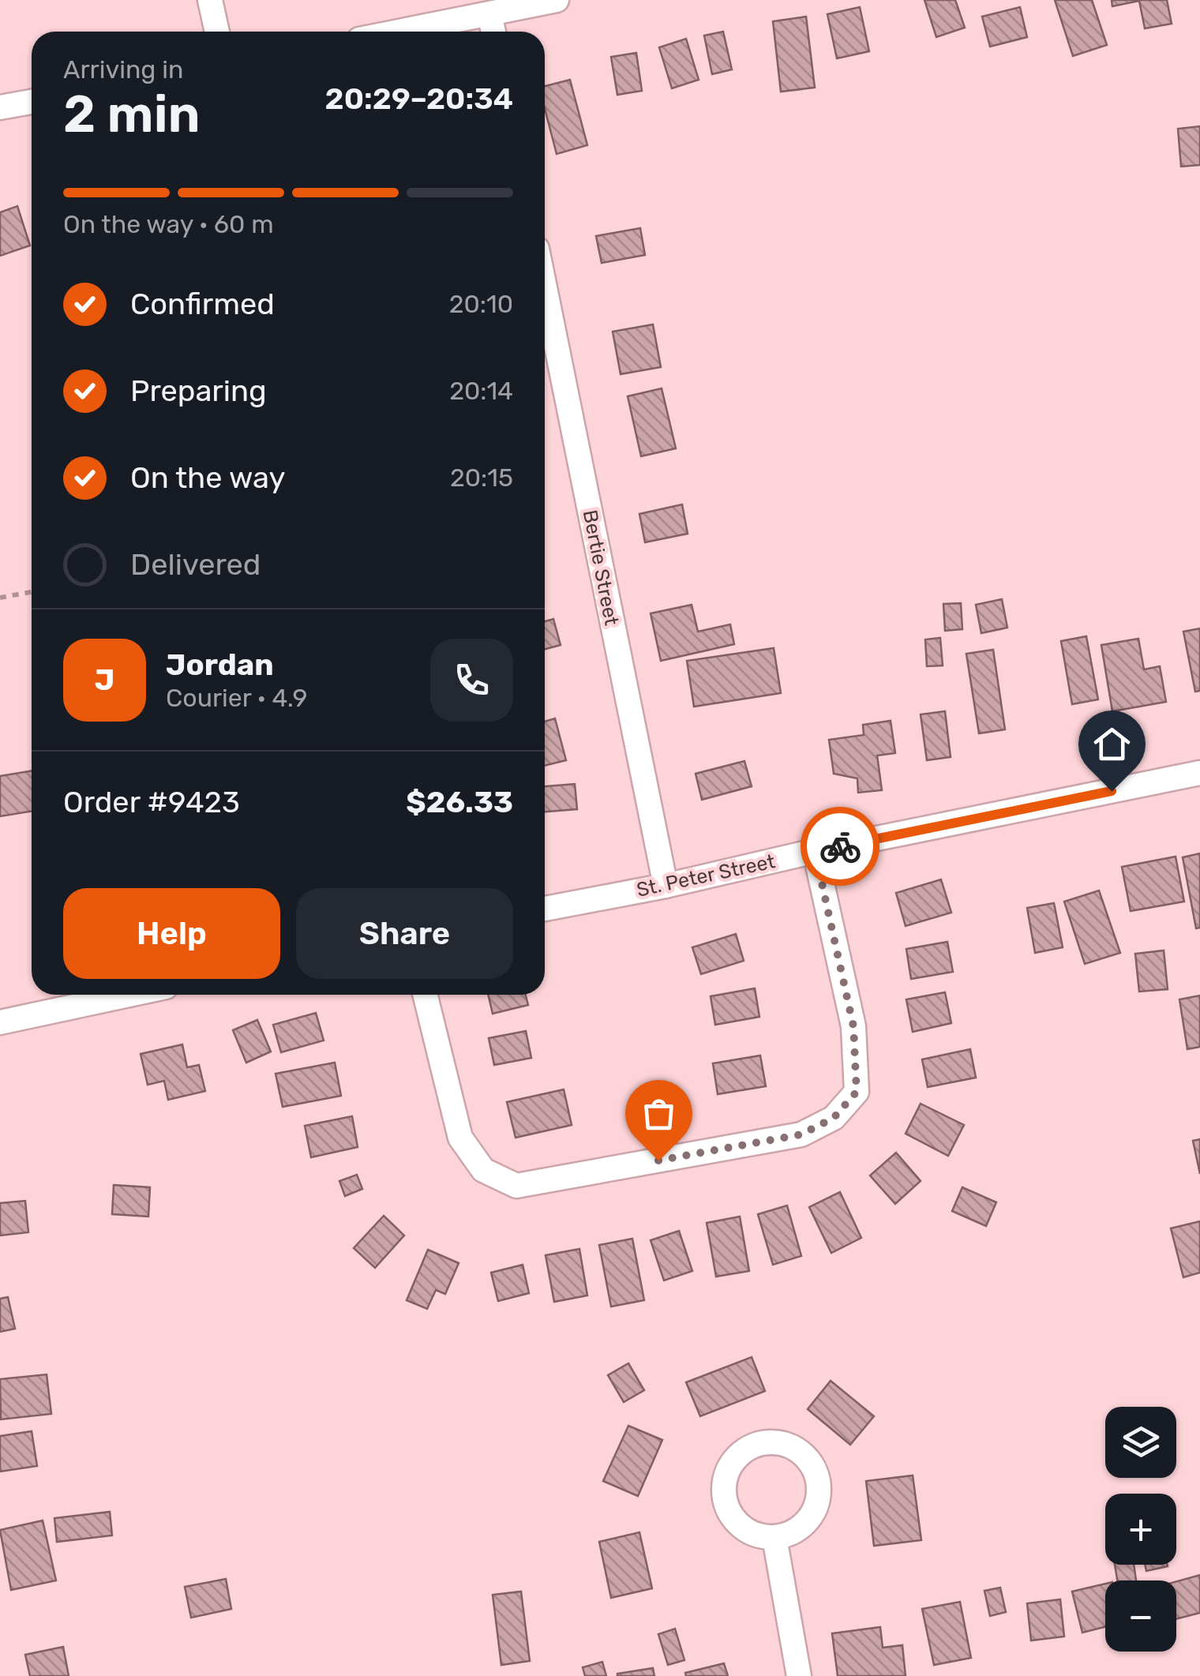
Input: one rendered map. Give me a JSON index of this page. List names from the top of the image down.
{
  "streets": {
    "street": ["Bertie Street", "St. Peter Street"]
  },
  "crossings": [
    ["Bertie Street", "St. Peter Street"]
  ],
  "page": {
    "heading": ["2 min", "Arriving in", "20:29–20:34"],
    "panel": [
      "Jordan",
      "Courier · 4.9",
      "Order #9423",
      "$26.33"
    ],
    "bar": "On the way · 60 m",
    "list": [
      ["Confirmed", "20:10"],
      ["Preparing", "20:14"],
      ["On the way", "20:15"],
      "Delivered"
    ],
    "round": "J",
    "buttons": ["Help", "Share"],
    "map_buttons": ["+", "−"]
  }
}
